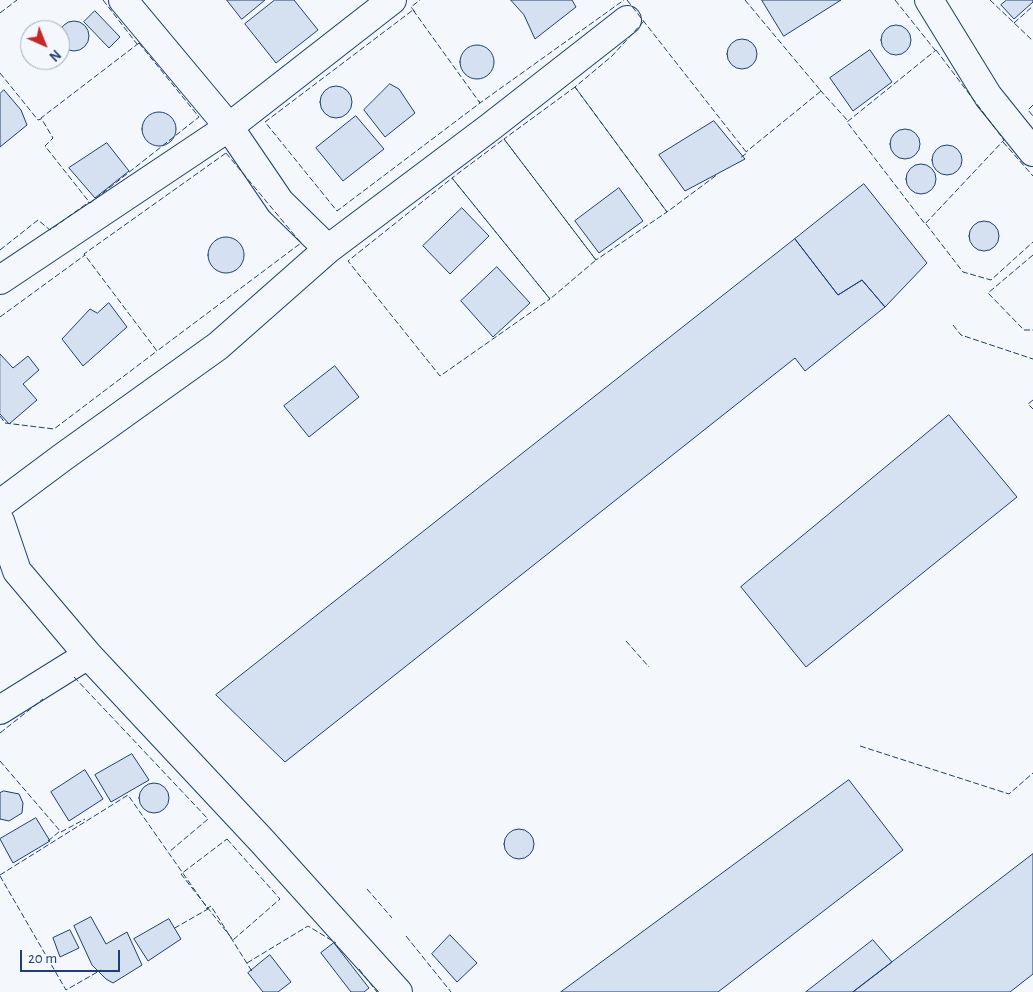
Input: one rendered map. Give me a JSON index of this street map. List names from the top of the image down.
{
  "scale_bar": "20 m",
  "north": "bottom right"
}
